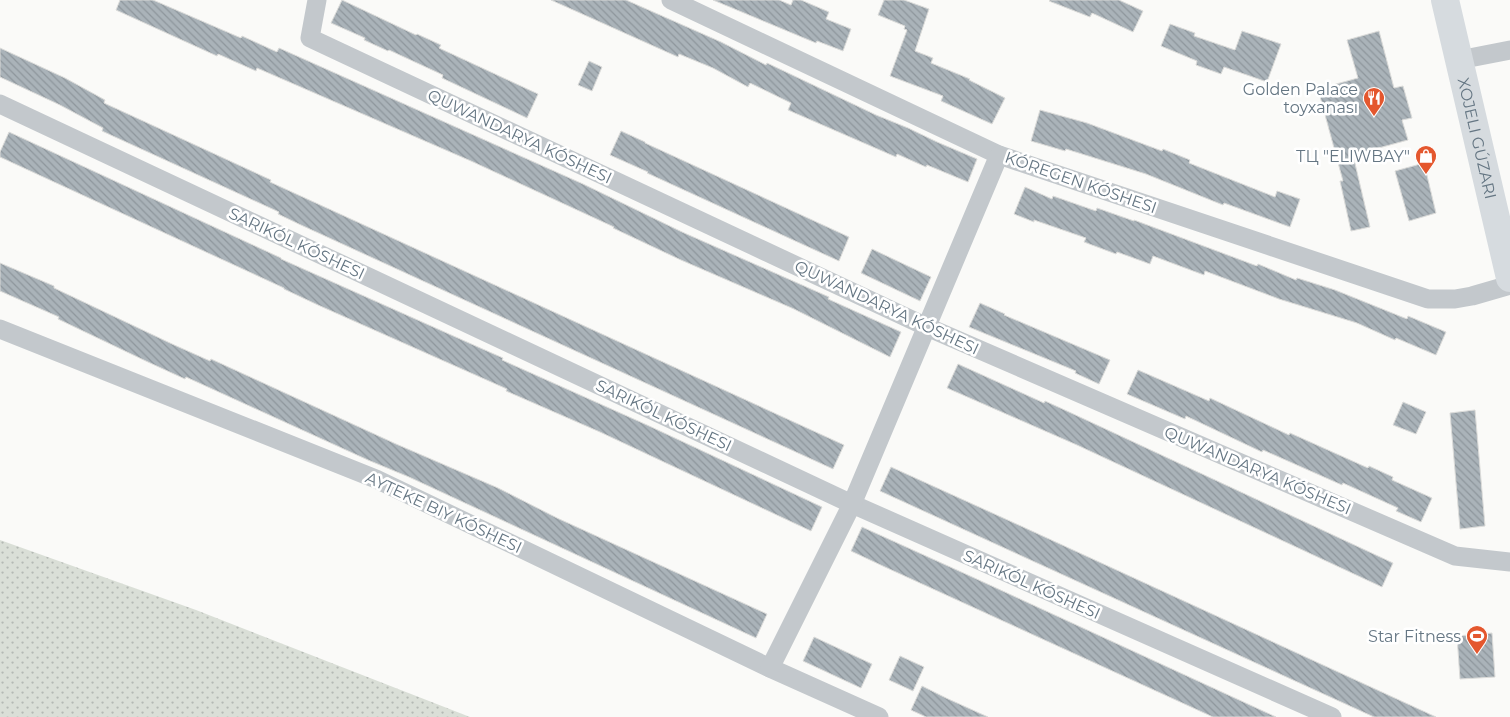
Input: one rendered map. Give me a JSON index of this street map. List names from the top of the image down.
{
  "streets": {
    "street": ["QUWANDARYA KÓSHESI", "KÓREGEN KÓSHESI", "AYTEKE BIY KÓSHESI"]
  },
  "places": {
    "restaurant": ["Golden Palace toyxanası"],
    "shop": ["ТЦ \"ELIWBAY\""],
    "sports": ["Star Fitness"]
  }
}
